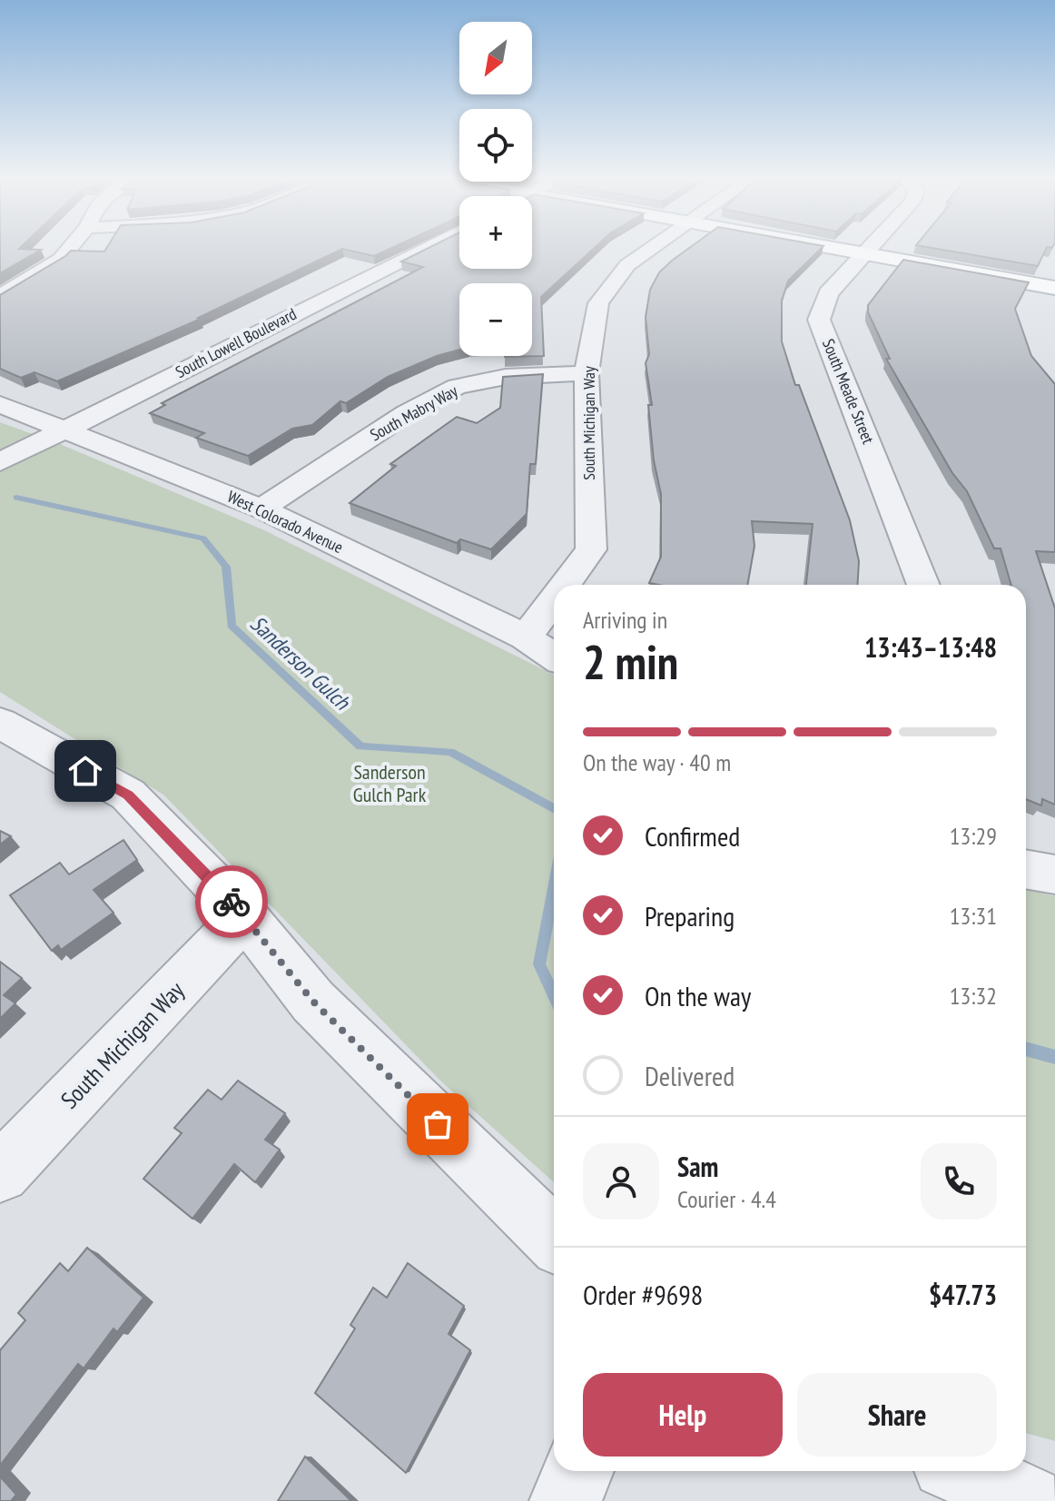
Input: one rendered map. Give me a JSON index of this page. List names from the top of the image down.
{
  "streets": {
    "street": [
      "South Lowell Boulevard",
      "South Meade Street",
      "South Mabry Way",
      "South Michigan Way",
      "West Colorado Avenue"
    ]
  },
  "crossings": [
    ["South Lowell Boulevard", "West Colorado Avenue"],
    ["South Mabry Way", "South Michigan Way"],
    ["South Mabry Way", "West Colorado Avenue"],
    ["South Michigan Way", "West Colorado Avenue"]
  ],
  "water": ["Sanderson Gulch"],
  "parks": ["Sanderson Gulch Park"],
  "north": "bottom left",
  "page": {
    "map_buttons": ["+", "−"],
    "heading": ["2 min", "Arriving in", "13:43–13:48"],
    "panel": [
      "Sam",
      "Courier · 4.4",
      "Order #9698",
      "$47.73"
    ],
    "bar": "On the way · 40 m",
    "list": [
      ["Confirmed", "13:29"],
      ["Preparing", "13:31"],
      ["On the way", "13:32"],
      "Delivered"
    ],
    "buttons": ["Help", "Share"]
  }
}
